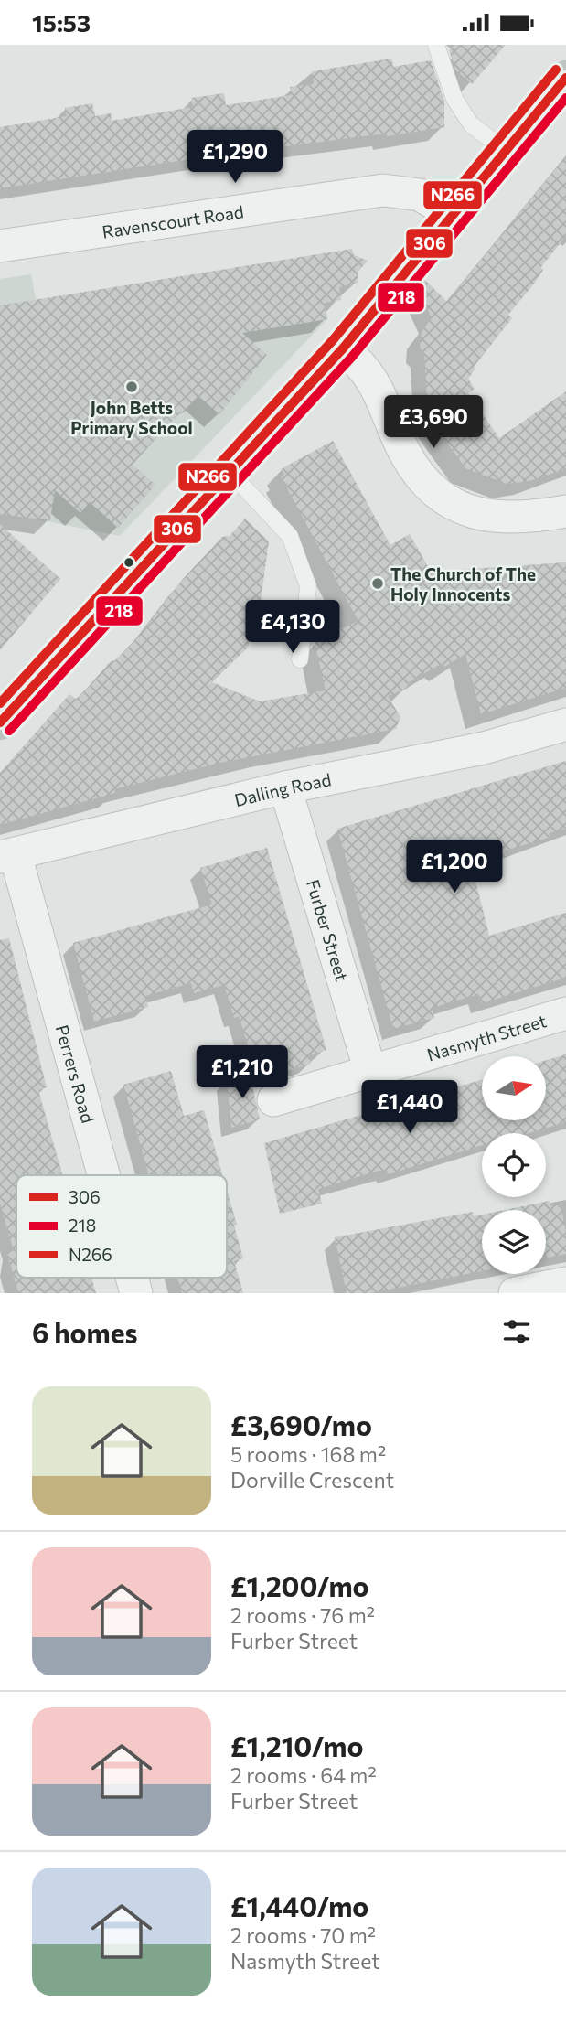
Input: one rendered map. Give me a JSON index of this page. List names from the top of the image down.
{
  "streets": {
    "street": [
      "Ravenscourt Road",
      "Dalling Road",
      "Furber Street",
      "Nasmyth Street",
      "Perrers Road"
    ]
  },
  "crossings": [
    ["Dalling Road", "Furber Street"],
    ["Dalling Road", "Perrers Road"],
    ["Furber Street", "Nasmyth Street"]
  ],
  "places": ["John Betts Primary School", "The Church of The Holy Innocents"],
  "lines": ["transit line N266", "transit line 306", "transit line 218"],
  "legend": ["306", "218", "N266"],
  "north": "right",
  "page": {
    "status": "15:53",
    "price": [
      "£1,290",
      "£3,690",
      "£4,130",
      "£1,200",
      "£1,210",
      "£1,440"
    ],
    "heading": "6 homes",
    "list": [
      {
        "name": "£3,690/mo",
        "note": "5 rooms · 168 m² · Dorville Crescent"
      },
      {
        "name": "£1,200/mo",
        "note": "2 rooms · 76 m² · Furber Street"
      },
      {
        "name": "£1,210/mo",
        "note": "2 rooms · 64 m² · Furber Street"
      },
      {
        "name": "£1,440/mo",
        "note": "2 rooms · 70 m² · Nasmyth Street"
      }
    ]
  }
}
